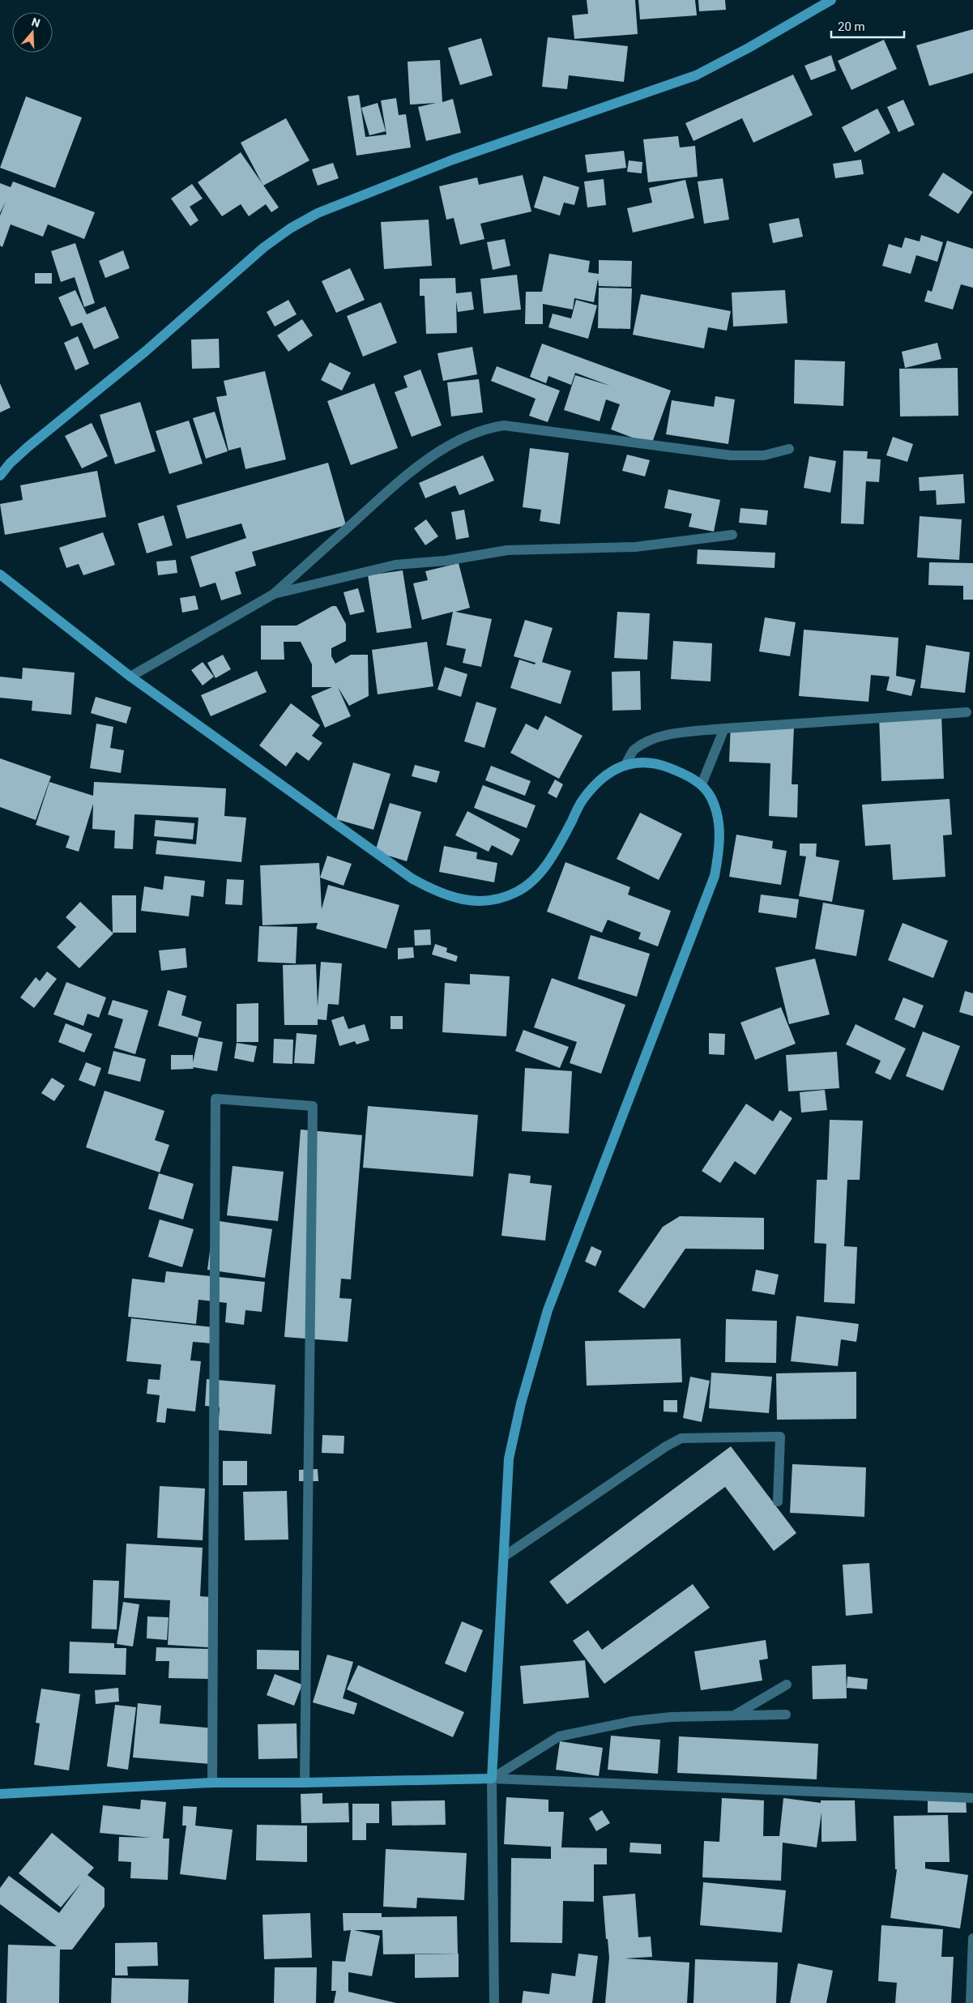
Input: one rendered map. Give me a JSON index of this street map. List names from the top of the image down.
{
  "scale_bar": "20 m",
  "north": "top"
}
